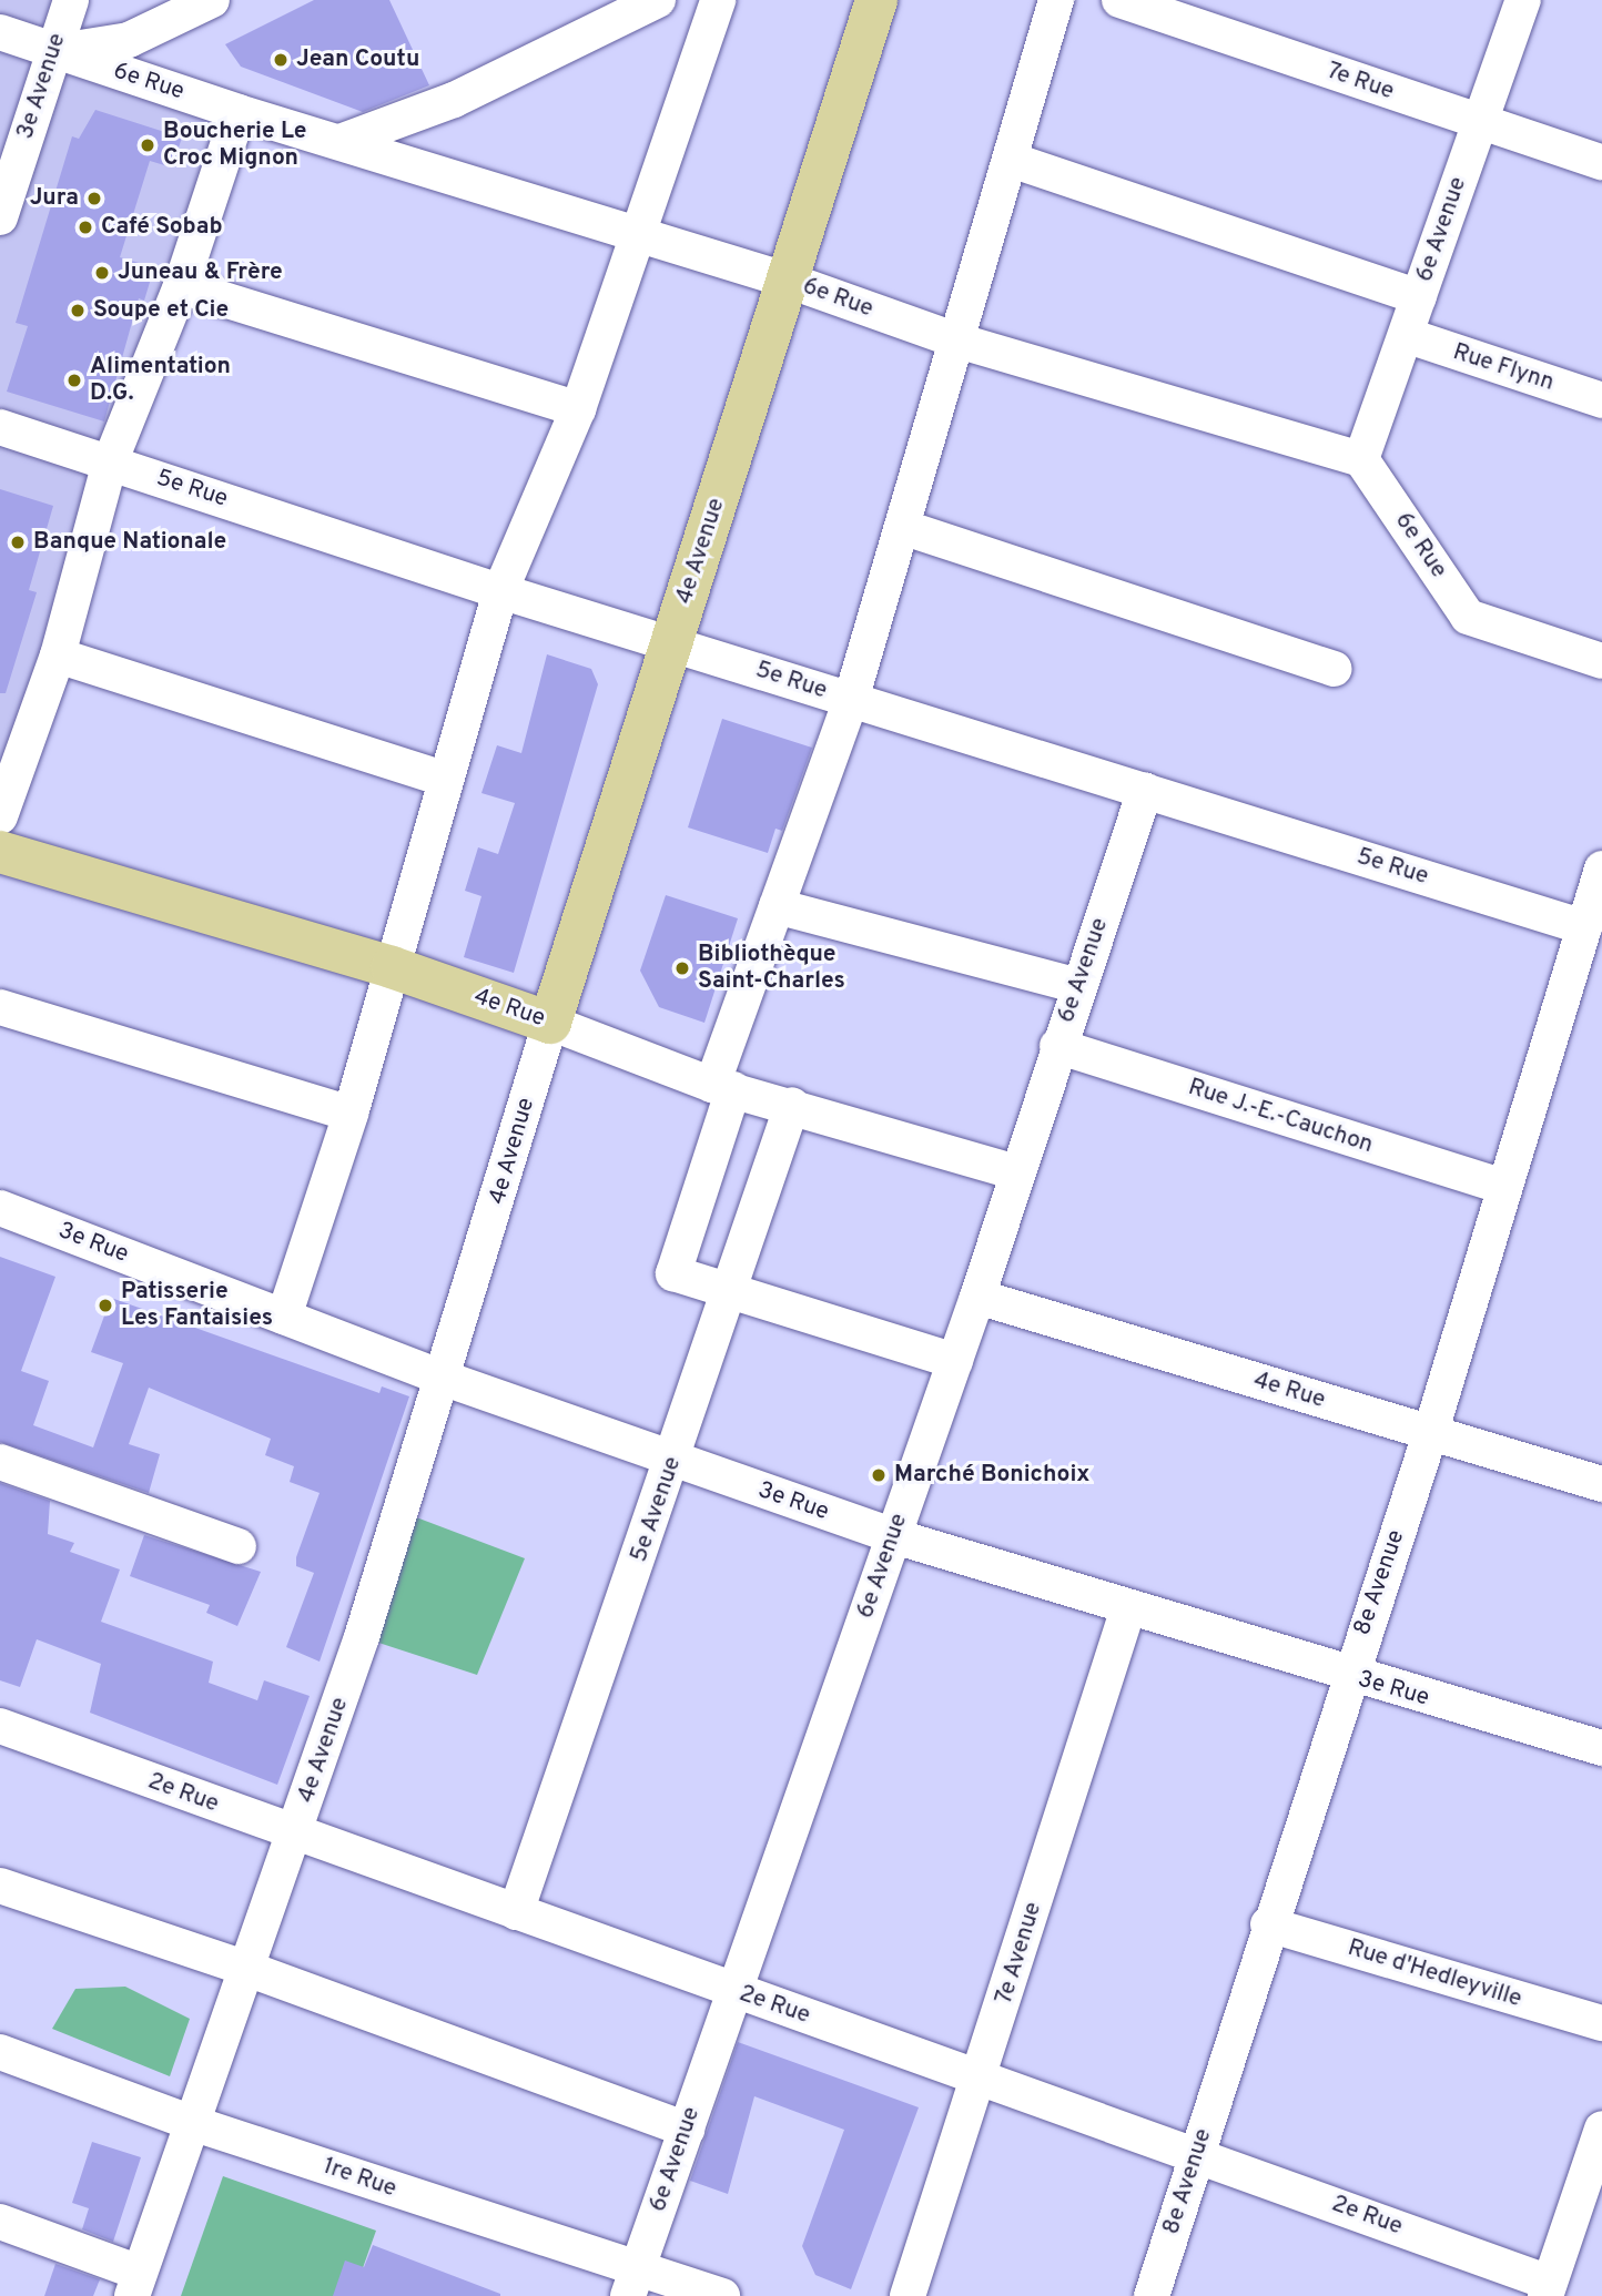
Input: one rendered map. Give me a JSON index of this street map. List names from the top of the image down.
{
  "streets": {
    "main road": ["4e Avenue", "4e Rue"],
    "street": [
      "6e Rue",
      "7e Rue",
      "3e Avenue",
      "6e Avenue",
      "Rue Flynn",
      "5e Rue",
      "Rue J.-E.-Cauchon",
      "3e Rue",
      "5e Avenue",
      "8e Avenue",
      "2e Rue",
      "7e Avenue",
      "Rue d'Hedleyville",
      "1re Rue"
    ]
  },
  "crossings": [
    ["6e Rue", "3e Avenue"],
    ["6e Rue", "6e Avenue"],
    ["6e Rue", "4e Avenue"],
    ["7e Rue", "6e Avenue"],
    ["6e Avenue", "Rue Flynn"],
    ["6e Avenue", "5e Rue"],
    ["6e Avenue", "4e Rue"],
    ["6e Avenue", "Rue J.-E.-Cauchon"],
    ["6e Avenue", "3e Rue"],
    ["6e Avenue", "2e Rue"],
    ["6e Avenue", "1re Rue"],
    ["5e Rue", "4e Avenue"],
    ["5e Rue", "8e Avenue"],
    ["4e Avenue", "4e Rue"],
    ["4e Avenue", "3e Rue"],
    ["4e Avenue", "2e Rue"],
    ["4e Avenue", "1re Rue"],
    ["4e Rue", "5e Avenue"],
    ["4e Rue", "8e Avenue"],
    ["Rue J.-E.-Cauchon", "8e Avenue"],
    ["3e Rue", "5e Avenue"],
    ["3e Rue", "8e Avenue"],
    ["3e Rue", "7e Avenue"],
    ["5e Avenue", "2e Rue"],
    ["8e Avenue", "2e Rue"],
    ["8e Avenue", "Rue d'Hedleyville"],
    ["2e Rue", "7e Avenue"]
  ],
  "places": [
    "Jean Coutu",
    "Boucherie Le Croc Mignon",
    "Jura",
    "Café Sobab",
    "Juneau & Frère",
    "Soupe et Cie",
    "Alimentation D.G.",
    "Banque Nationale",
    "Bibliothèque Saint-Charles",
    "Patisserie Les Fantaisies",
    "Marché Bonichoix"
  ]
}
